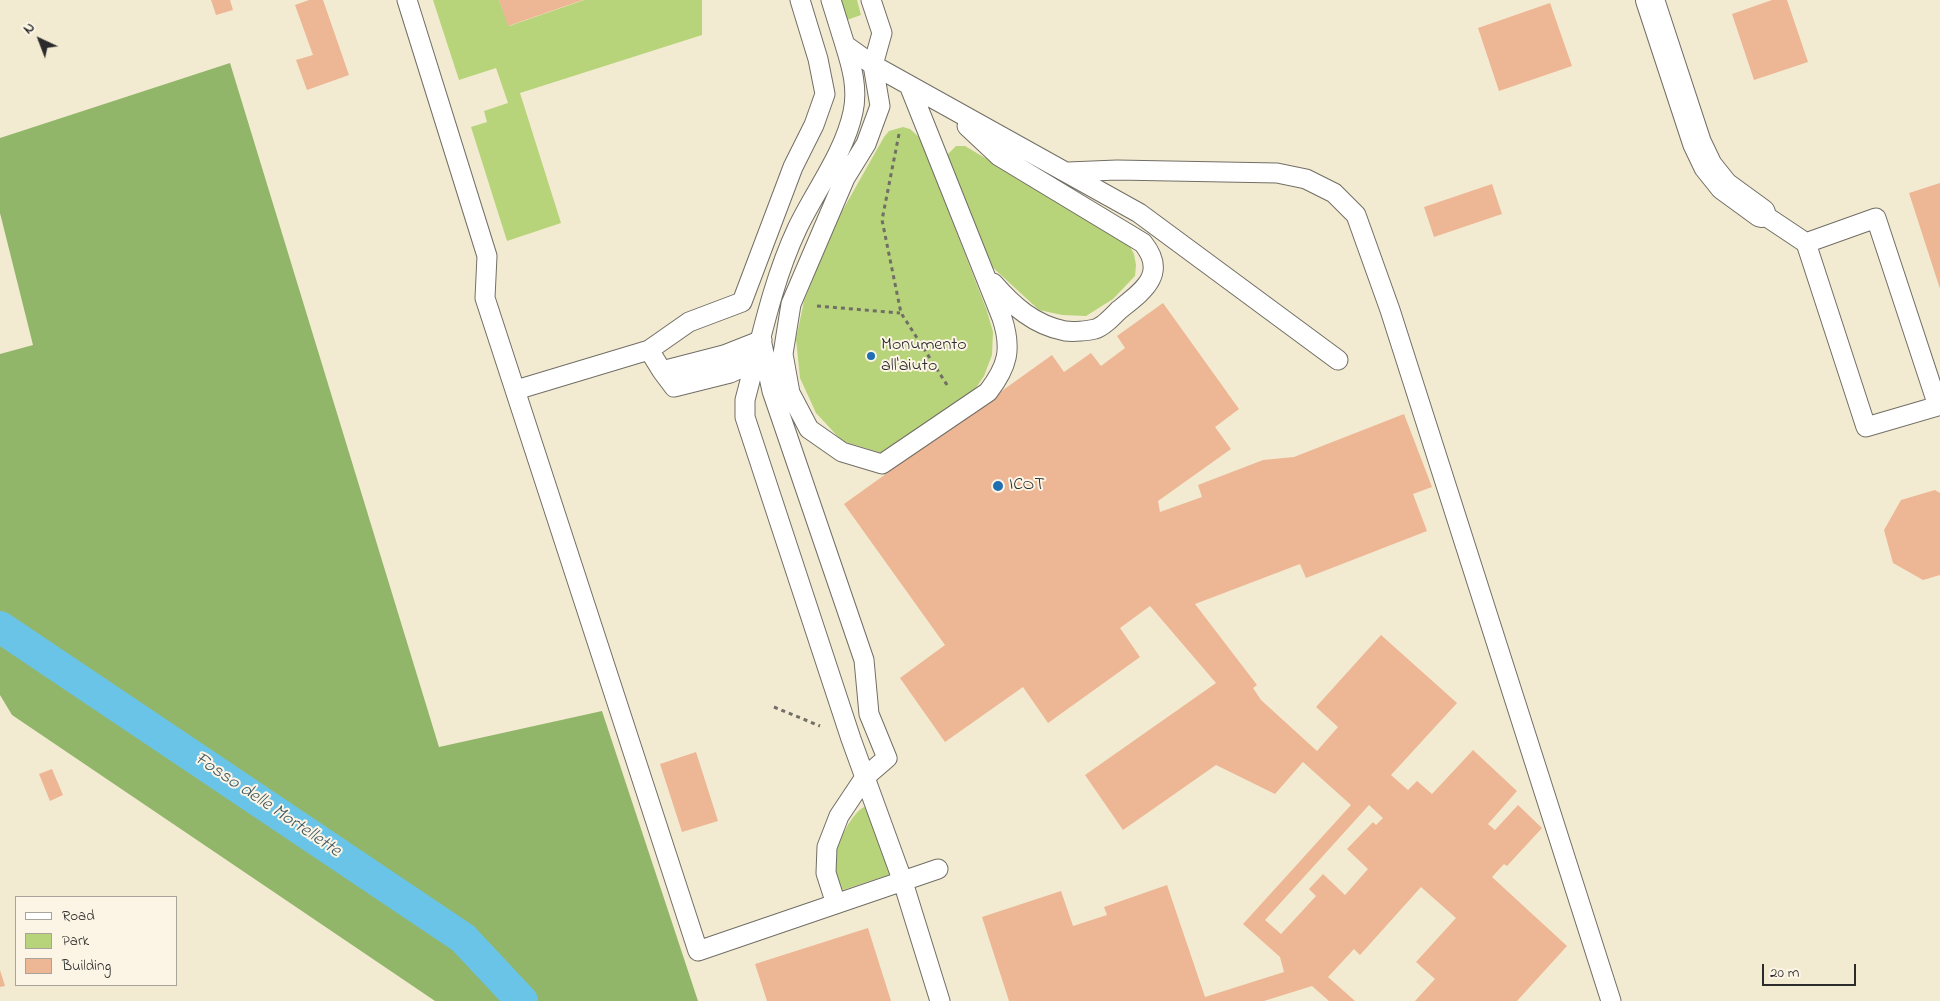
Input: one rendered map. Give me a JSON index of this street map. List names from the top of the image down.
{
  "water": ["Fosso delle Mortellette"],
  "places": ["Monumento all'aiuto", "ICOT"],
  "legend": ["Road", "Park", "Building"],
  "scale_bar": "20 m",
  "north": "top left"
}
